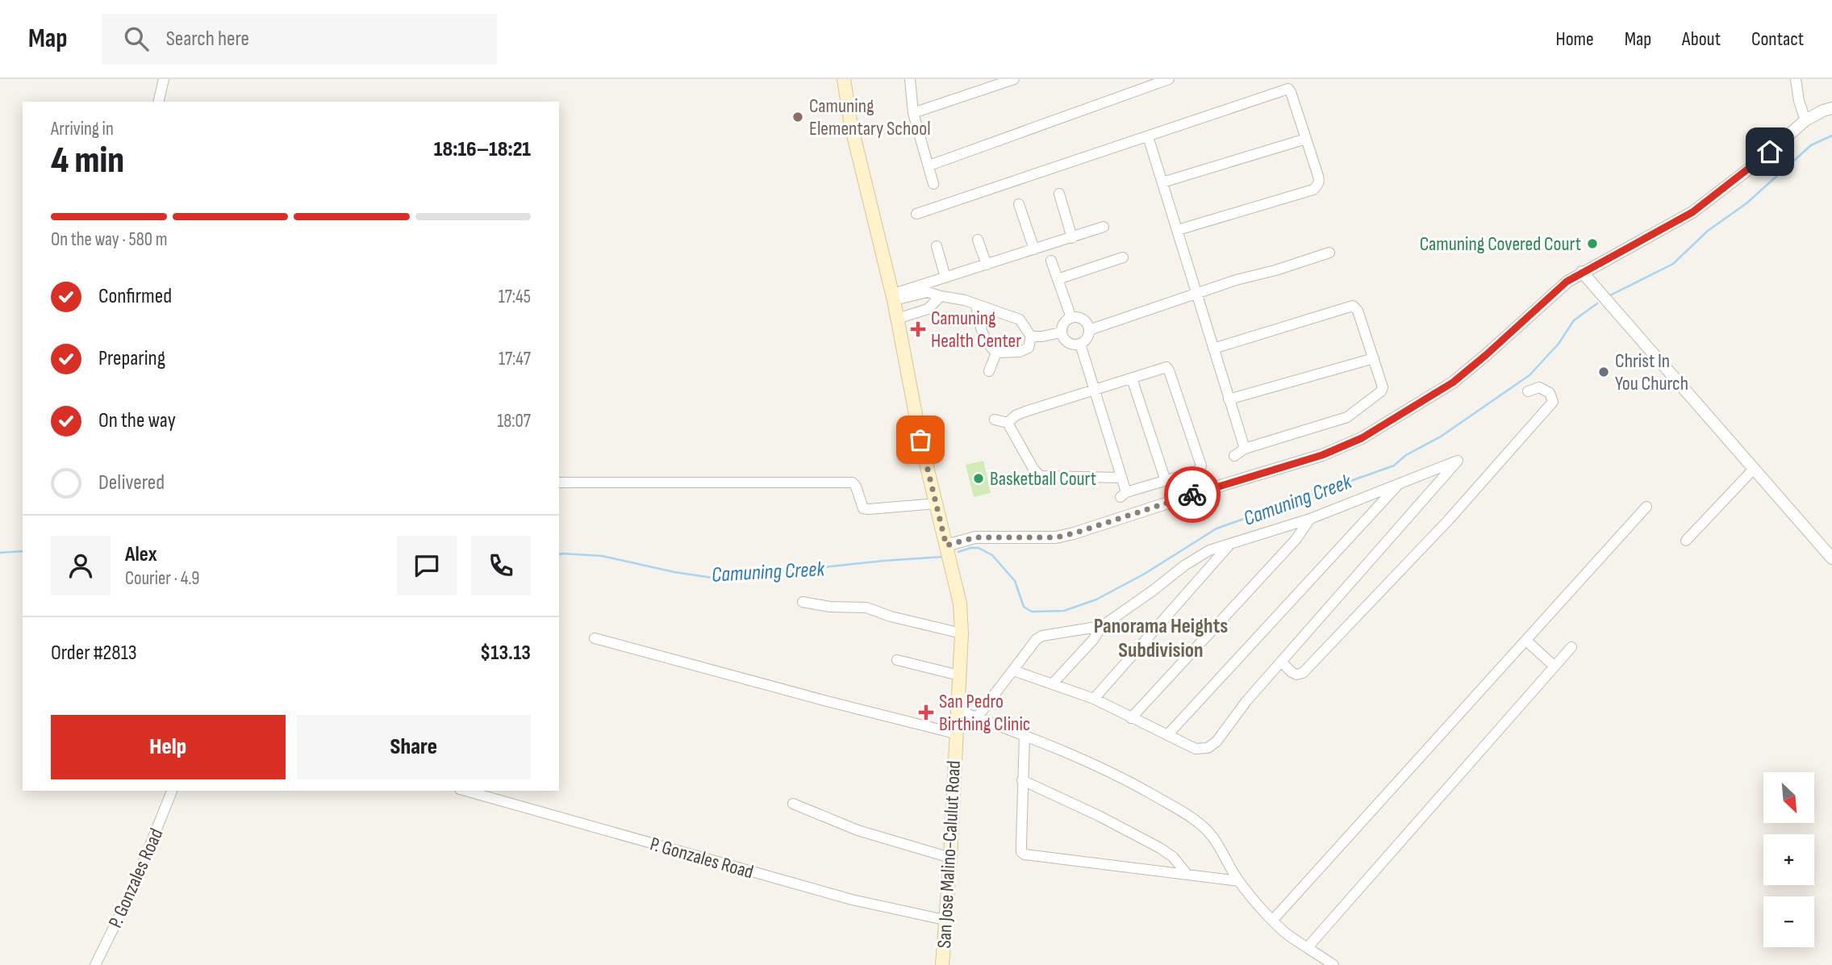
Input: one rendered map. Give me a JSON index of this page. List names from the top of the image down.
{
  "streets": {
    "main road": ["San Jose Malino-Calulut Road"],
    "street": ["P. Gonzales Road"]
  },
  "crossings": [
    ["San Jose Malino-Calulut Road", "P. Gonzales Road"]
  ],
  "districts": ["Panorama Heights Subdivision"],
  "water": ["Camuning Creek"],
  "places": {
    "other": [
      "Camuning Elementary School",
      "Camuning Covered Court",
      "Christ In You Church",
      "Basketball Court"
    ],
    "health": ["Camuning Health Center", "San Pedro Birthing Clinic"]
  },
  "north": "bottom right",
  "page": {
    "header": "Map",
    "search": "Search here",
    "nav": [
      "Home",
      "Map",
      "About",
      "Contact"
    ],
    "heading": ["4 min", "Arriving in", "18:16–18:21"],
    "panel": [
      "Alex",
      "Courier · 4.9",
      "Order #2813",
      "$13.13"
    ],
    "bar": "On the way · 580 m",
    "list": [
      ["Confirmed", "17:45"],
      ["Preparing", "17:47"],
      ["On the way", "18:07"],
      "Delivered"
    ],
    "buttons": ["Help", "Share"],
    "map_buttons": ["+", "−"]
  }
}
